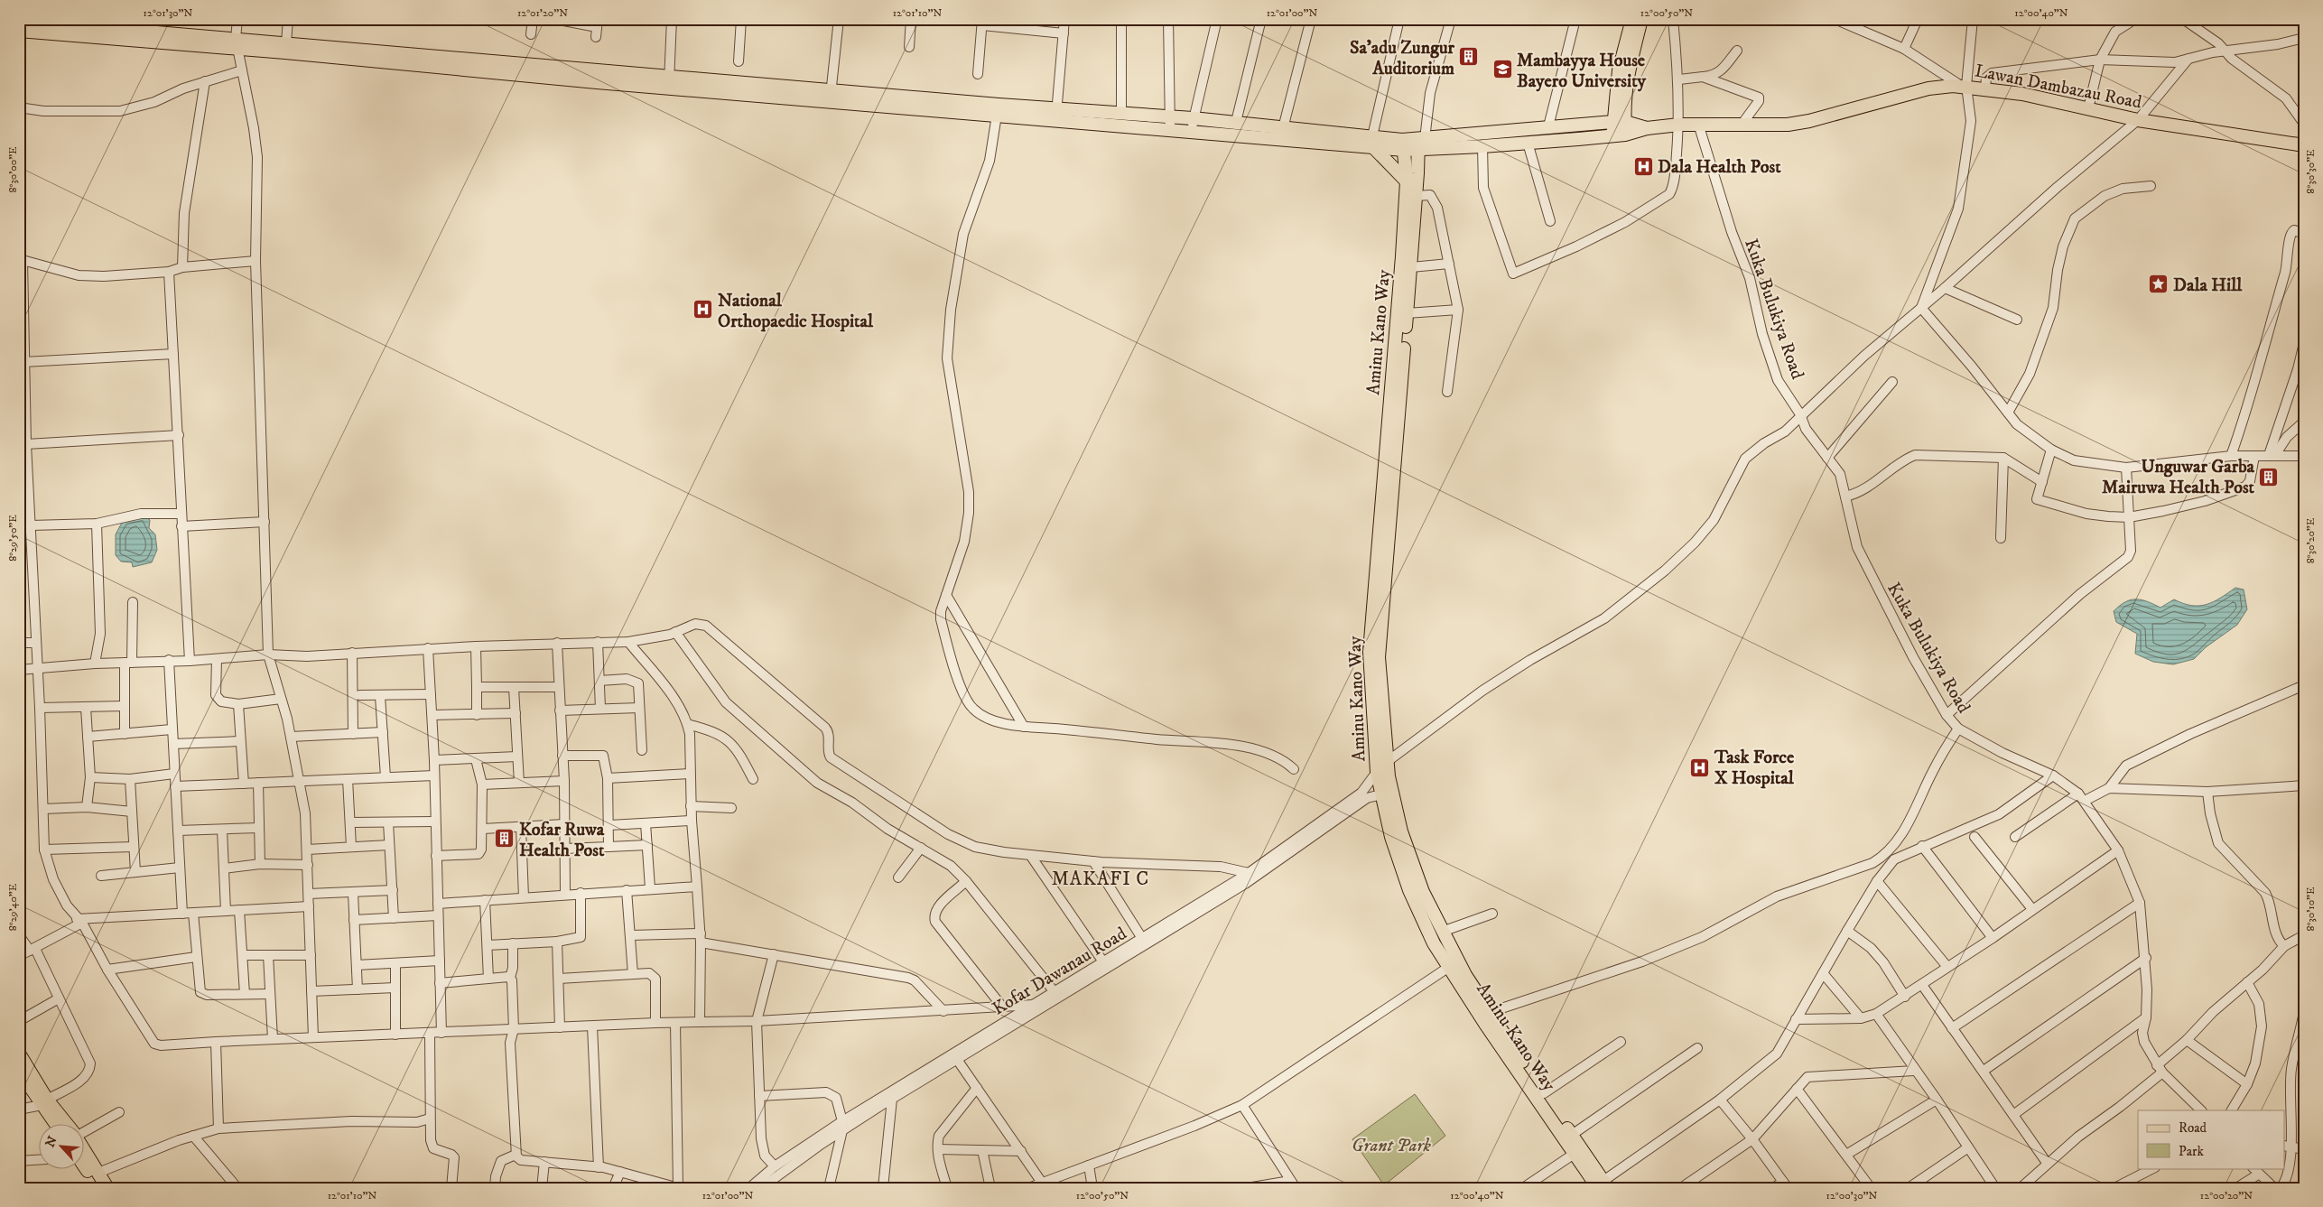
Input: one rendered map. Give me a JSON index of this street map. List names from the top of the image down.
{
  "streets": {
    "main road": ["Lawan Dambazau Road", "Aminu Kano Way"],
    "street": ["Kuka Bulukiya Road", "Kofar Dawanau Road"]
  },
  "crossings": [
    ["Lawan Dambazau Road", "Kuka Bulukiya Road"],
    ["Aminu Kano Way", "Kofar Dawanau Road"]
  ],
  "districts": ["MAKAFI C"],
  "parks": ["Grant Park"],
  "places": {
    "building": ["Sa'adu Zungur Auditorium", "Unguwar Garba Mairuwa Health Post", "Kofar Ruwa Health Post"],
    "school or university": ["Mambayya House Bayero University"],
    "hospital": ["Dala Health Post", "National Orthopaedic Hospital", "Task Force X Hospital"],
    "place": ["Dala Hill"]
  },
  "legend": ["Road", "Park"],
  "north": "top left",
  "coordinates": [
    "12°01'30\"N",
    "12°01'20\"N",
    "12°01'10\"N",
    "12°01'00\"N",
    "12°00'50\"N",
    "12°00'40\"N",
    "8°30'00\"E",
    "8°30'30\"E",
    "8°29'50\"E",
    "8°30'20\"E",
    "8°29'40\"E",
    "8°30'10\"E",
    "12°00'30\"N",
    "12°00'20\"N"
  ]
}
